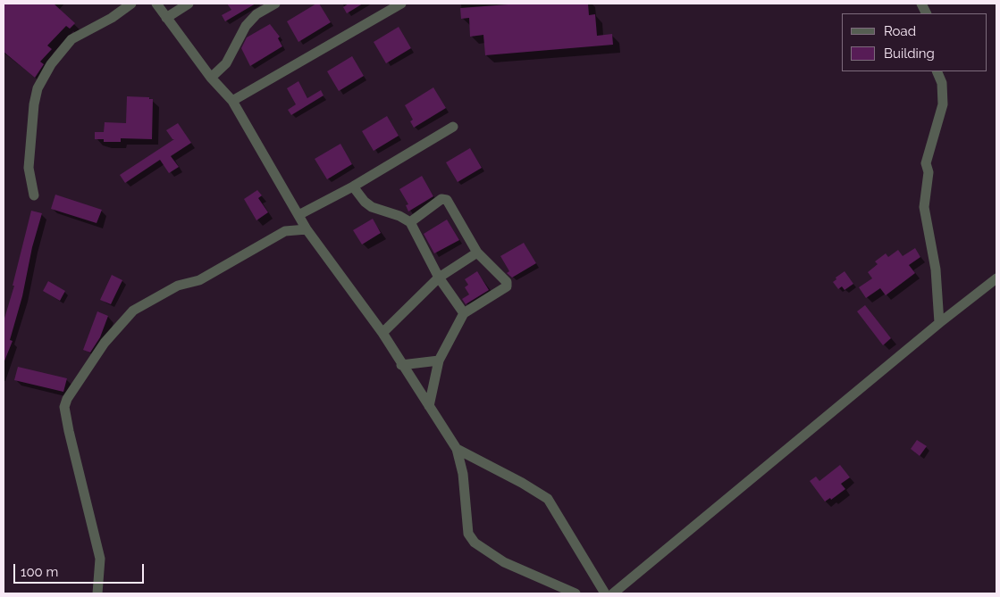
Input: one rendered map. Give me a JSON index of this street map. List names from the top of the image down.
{
  "legend": ["Road", "Building"],
  "scale_bar": "100 m"
}
